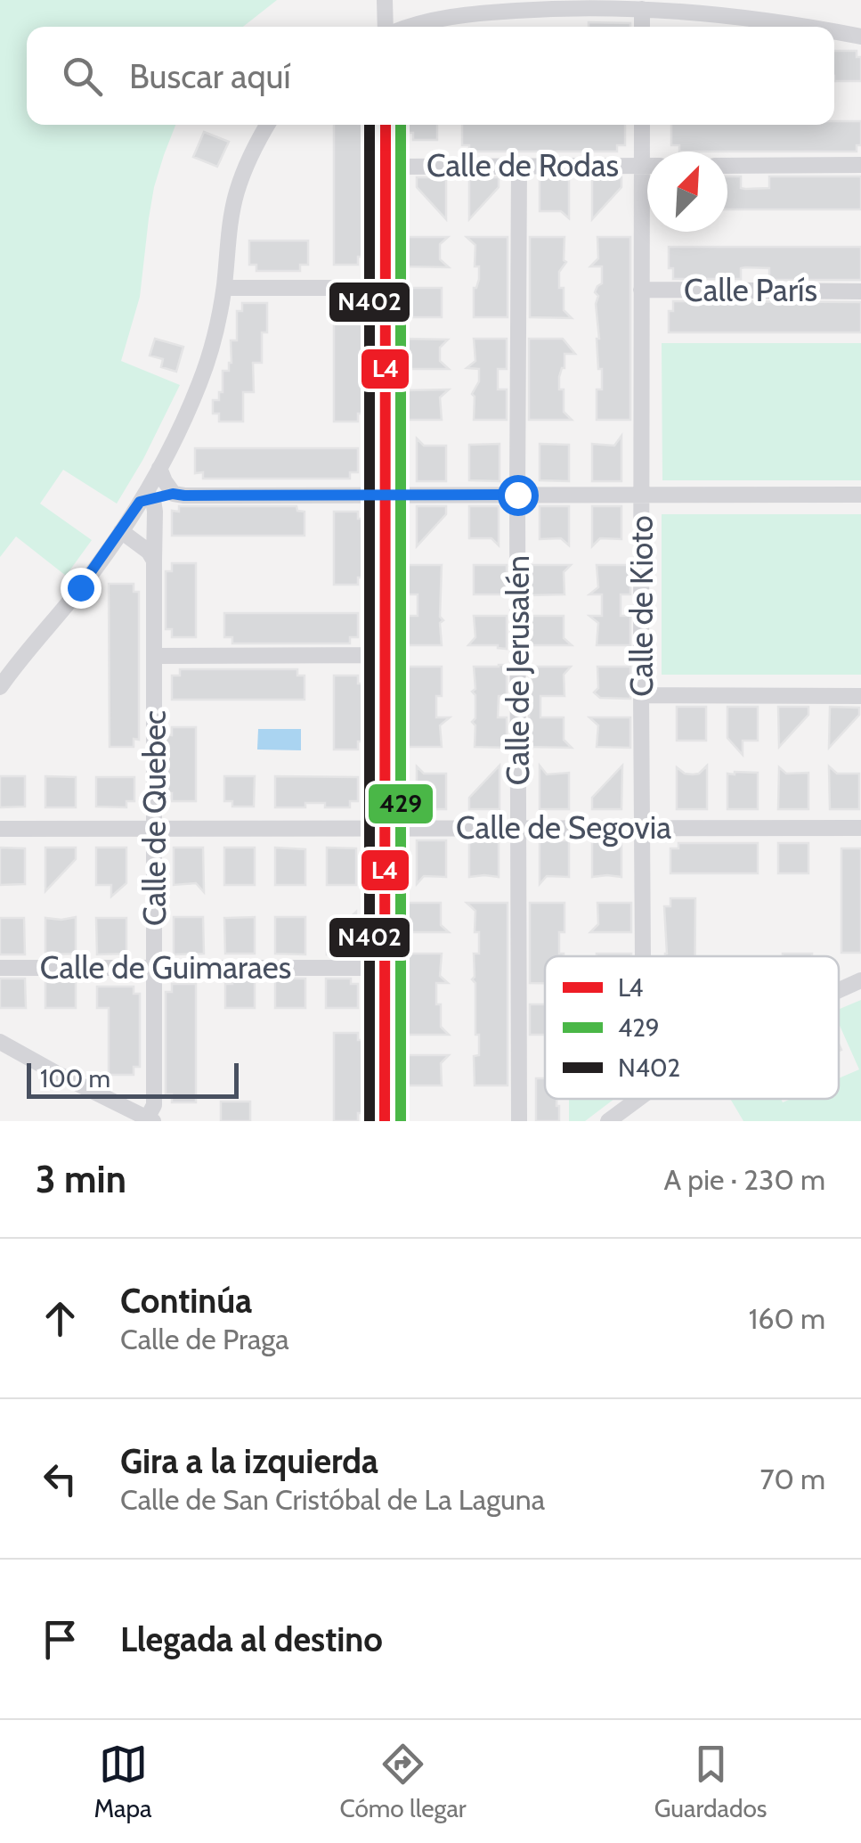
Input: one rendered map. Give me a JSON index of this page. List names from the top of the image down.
{
  "streets": {
    "street": [
      "Calle de Rodas",
      "Calle París",
      "Calle de Kioto",
      "Calle de Jerusalén",
      "Calle de Quebec",
      "Calle de Segovia",
      "Calle de Guimaraes"
    ]
  },
  "crossings": [
    ["Calle de Rodas", "Calle de Kioto"],
    ["Calle de Rodas", "Calle de Jerusalén"],
    ["Calle París", "Calle de Kioto"],
    ["Calle de Kioto", "Calle de Segovia"],
    ["Calle de Jerusalén", "Calle de Segovia"],
    ["Calle de Quebec", "Calle de Segovia"],
    ["Calle de Quebec", "Calle de Guimaraes"]
  ],
  "lines": ["transit line L4", "transit line 429", "transit line N402"],
  "legend": ["L4", "429", "N402"],
  "scale_bar": "100 m",
  "north": "top right",
  "page": {
    "search": "Buscar aquí",
    "scale": "100 m",
    "heading": ["3 min", "A pie · 230 m"],
    "list": [
      ["Continúa", "Calle de Praga", "160 m"],
      ["Gira a la izquierda", "Calle de San Cristóbal de La Laguna", "70 m"],
      "Llegada al destino"
    ],
    "nav": ["Mapa", "Cómo llegar", "Guardados"]
  }
}
